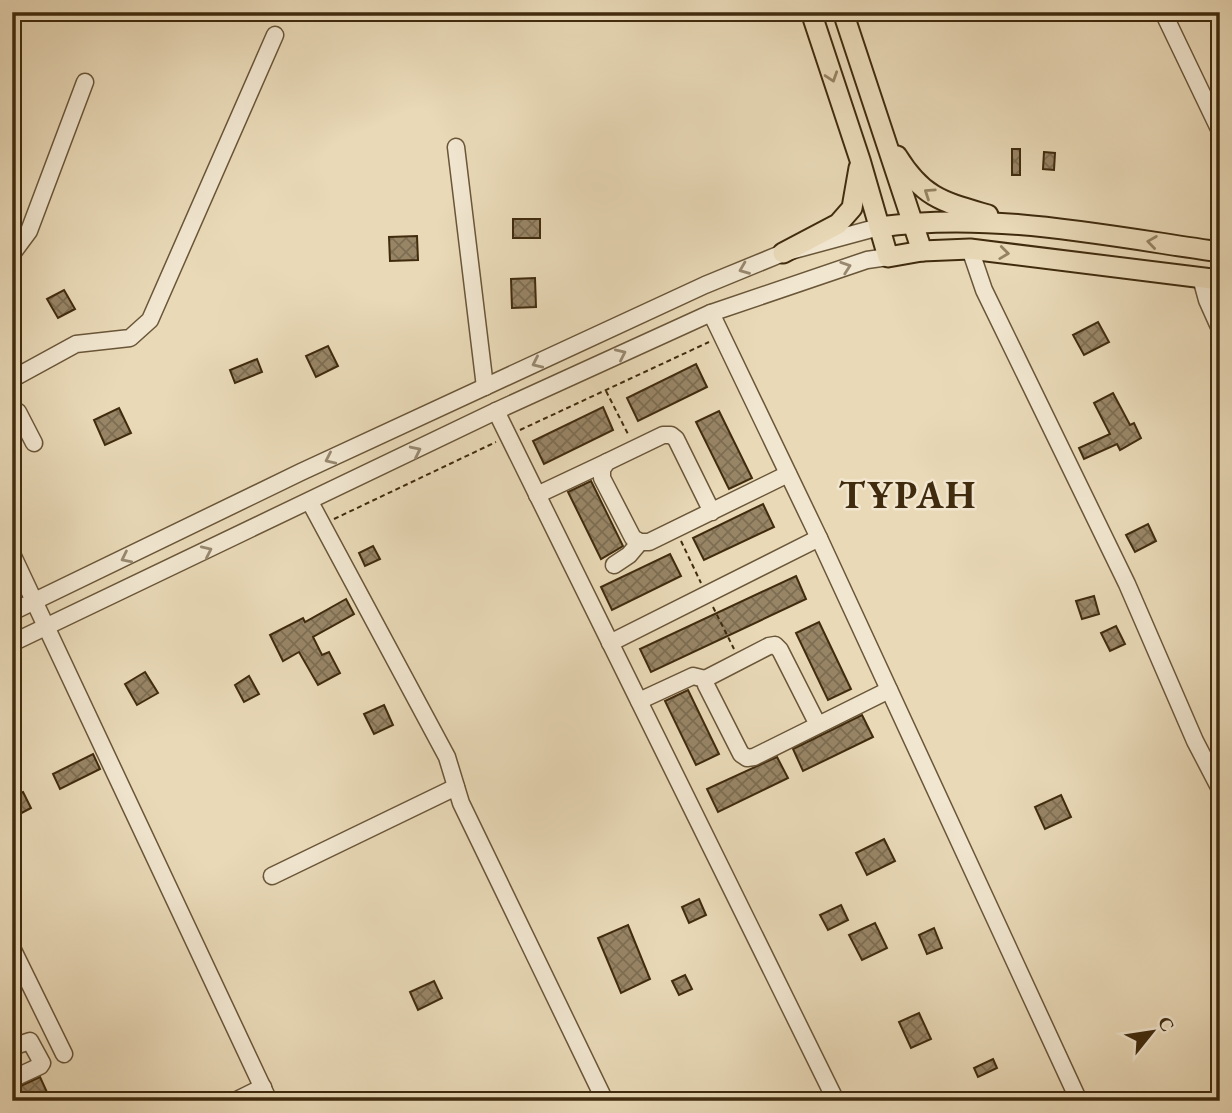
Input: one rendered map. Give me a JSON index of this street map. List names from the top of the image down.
{
  "districts": ["ТҰРАН"],
  "north": "top right"
}
